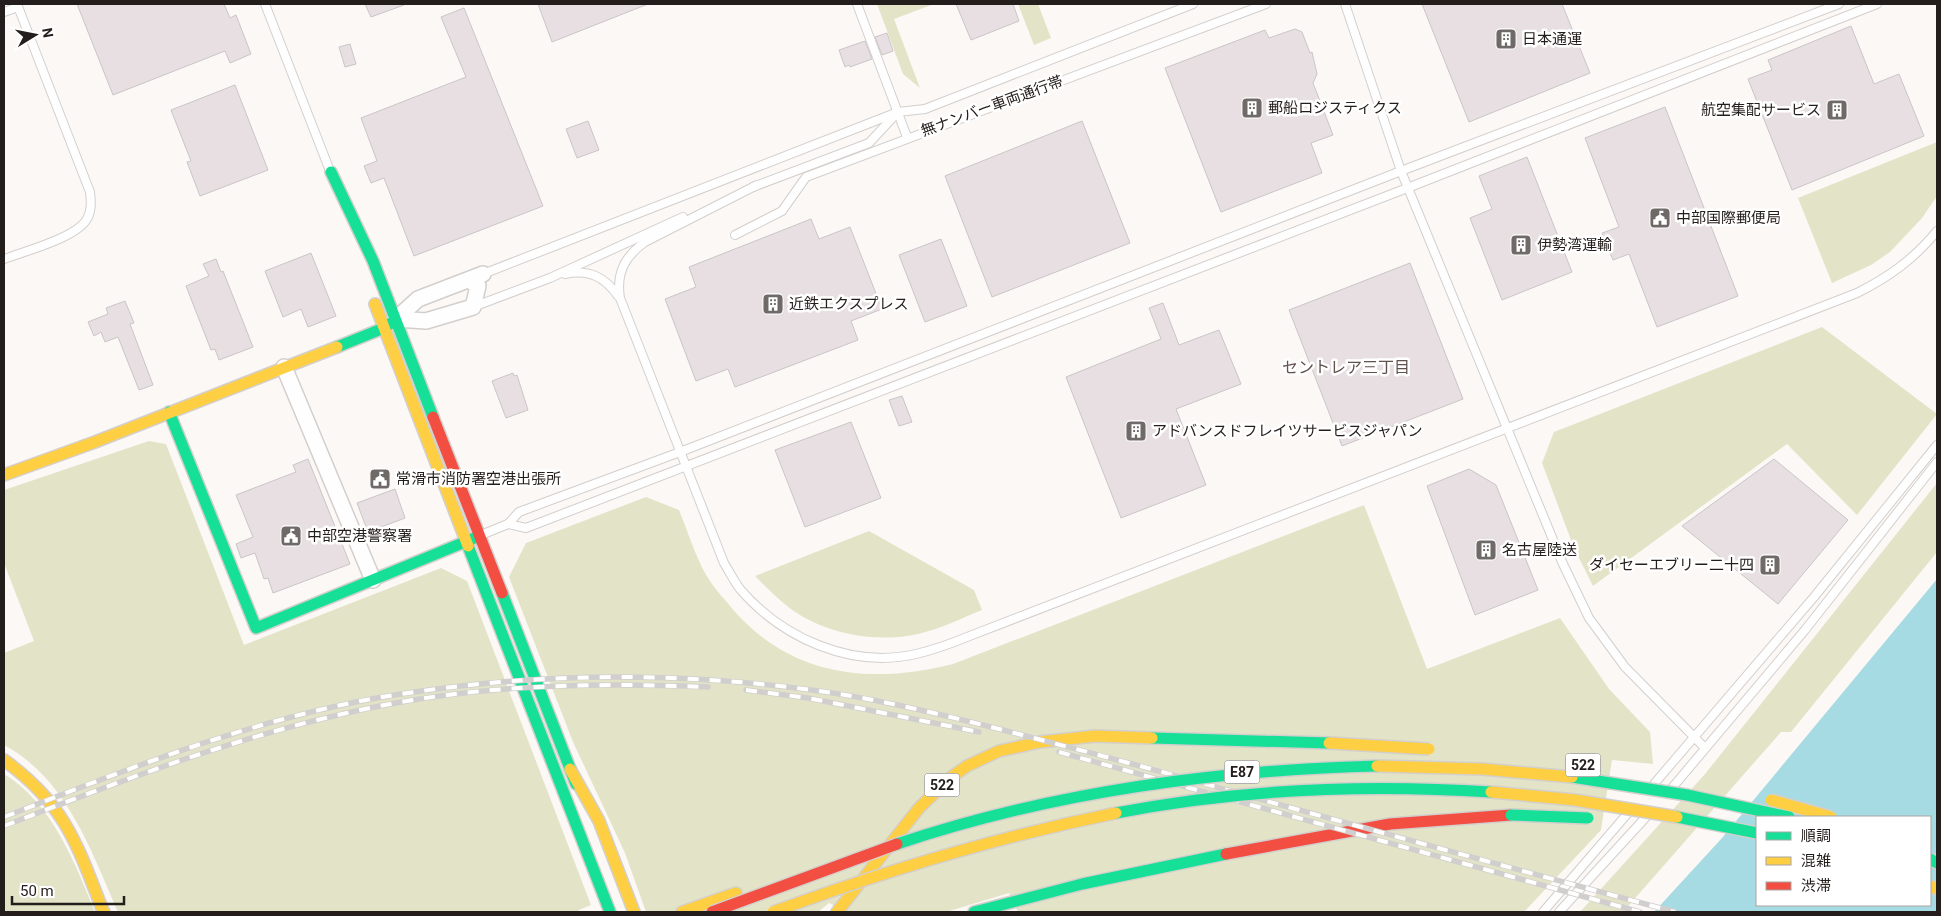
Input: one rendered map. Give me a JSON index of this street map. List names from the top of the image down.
{
  "streets": {
    "main road": ["522", "E87"],
    "lane": ["無ナンバー車両通行帯"]
  },
  "districts": ["セントレア三丁目"],
  "places": {
    "building": [
      "日本通運",
      "郵船ロジスティクス",
      "航空集配サービス",
      "伊勢湾運輸",
      "近鉄エクスプレス",
      "アドバンスドフレイツサービスジャパン",
      "名古屋陸送",
      "ダイセーエブリー二十四"
    ],
    "public building": ["中部国際郵便局", "常滑市消防署空港出張所", "中部空港警察署"]
  },
  "legend": ["順調", "混雑", "渋滞"],
  "scale_bar": "50 m",
  "north": "right"
}
